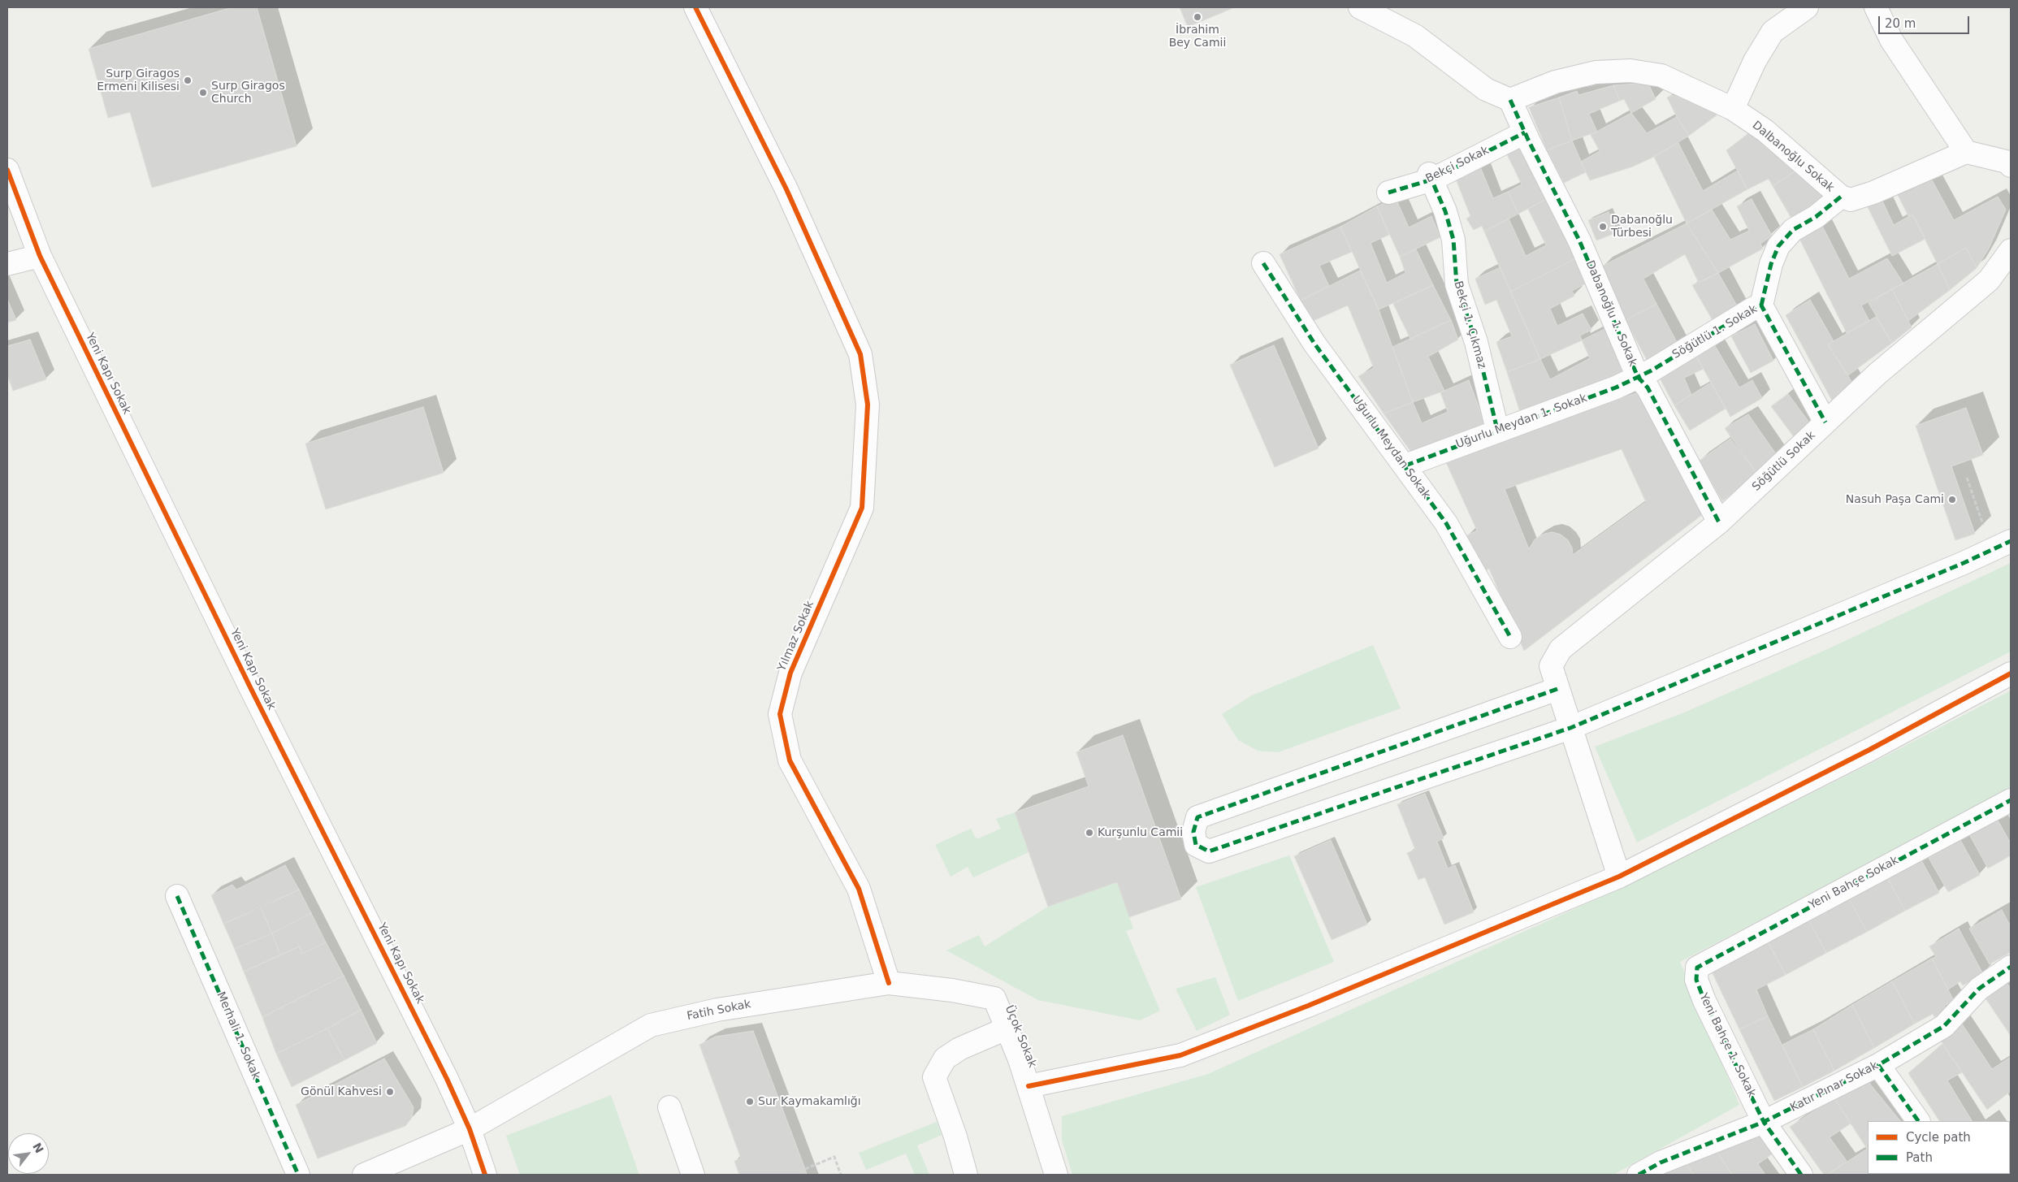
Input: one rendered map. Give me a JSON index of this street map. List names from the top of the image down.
{
  "streets": {
    "street": [
      "Dalbanoğlu Sokak",
      "Bekçi Sokak",
      "Dabanoğlu 1. Sokak",
      "Bekçi 1. Çıkmaz",
      "Söğütlü 1. Sokak",
      "Yeni Kapı Sokak",
      "Uğurlu Meydan 1. Sokak",
      "Uğurlu Meydan Sokak",
      "Söğütlü Sokak",
      "Yılmaz Sokak",
      "Yeni Bahçe Sokak",
      "Fatih Sokak",
      "Merhali 1. Sokak",
      "Üçok Sokak",
      "Yeni Bahçe 1. Sokak",
      "Katır Pınar Sokak"
    ]
  },
  "crossings": [
    ["Dalbanoğlu Sokak", "Dabanoğlu 1. Sokak"],
    ["Bekçi Sokak", "Dabanoğlu 1. Sokak"],
    ["Bekçi Sokak", "Bekçi 1. Çıkmaz"],
    ["Dabanoğlu 1. Sokak", "Söğütlü 1. Sokak"],
    ["Dabanoğlu 1. Sokak", "Uğurlu Meydan 1. Sokak"],
    ["Dabanoğlu 1. Sokak", "Söğütlü Sokak"],
    ["Bekçi 1. Çıkmaz", "Uğurlu Meydan 1. Sokak"],
    ["Söğütlü 1. Sokak", "Uğurlu Meydan 1. Sokak"],
    ["Söğütlü 1. Sokak", "Söğütlü Sokak"],
    ["Yeni Kapı Sokak", "Fatih Sokak"],
    ["Uğurlu Meydan 1. Sokak", "Uğurlu Meydan Sokak"],
    ["Yılmaz Sokak", "Fatih Sokak"],
    ["Yeni Bahçe Sokak", "Yeni Bahçe 1. Sokak"],
    ["Fatih Sokak", "Üçok Sokak"],
    ["Yeni Bahçe 1. Sokak", "Katır Pınar Sokak"]
  ],
  "places": [
    "İbrahim Bey Camii",
    "Surp Giragos Ermeni Kilisesi",
    "Surp Giragos Church",
    "Dabanoğlu Türbesi",
    "Nasuh Paşa Cami",
    "Kurşunlu Camii",
    "Gönül Kahvesi",
    "Sur Kaymakamlığı"
  ],
  "legend": ["Cycle path", "Path"],
  "scale_bar": "20 m",
  "north": "top right"
}
